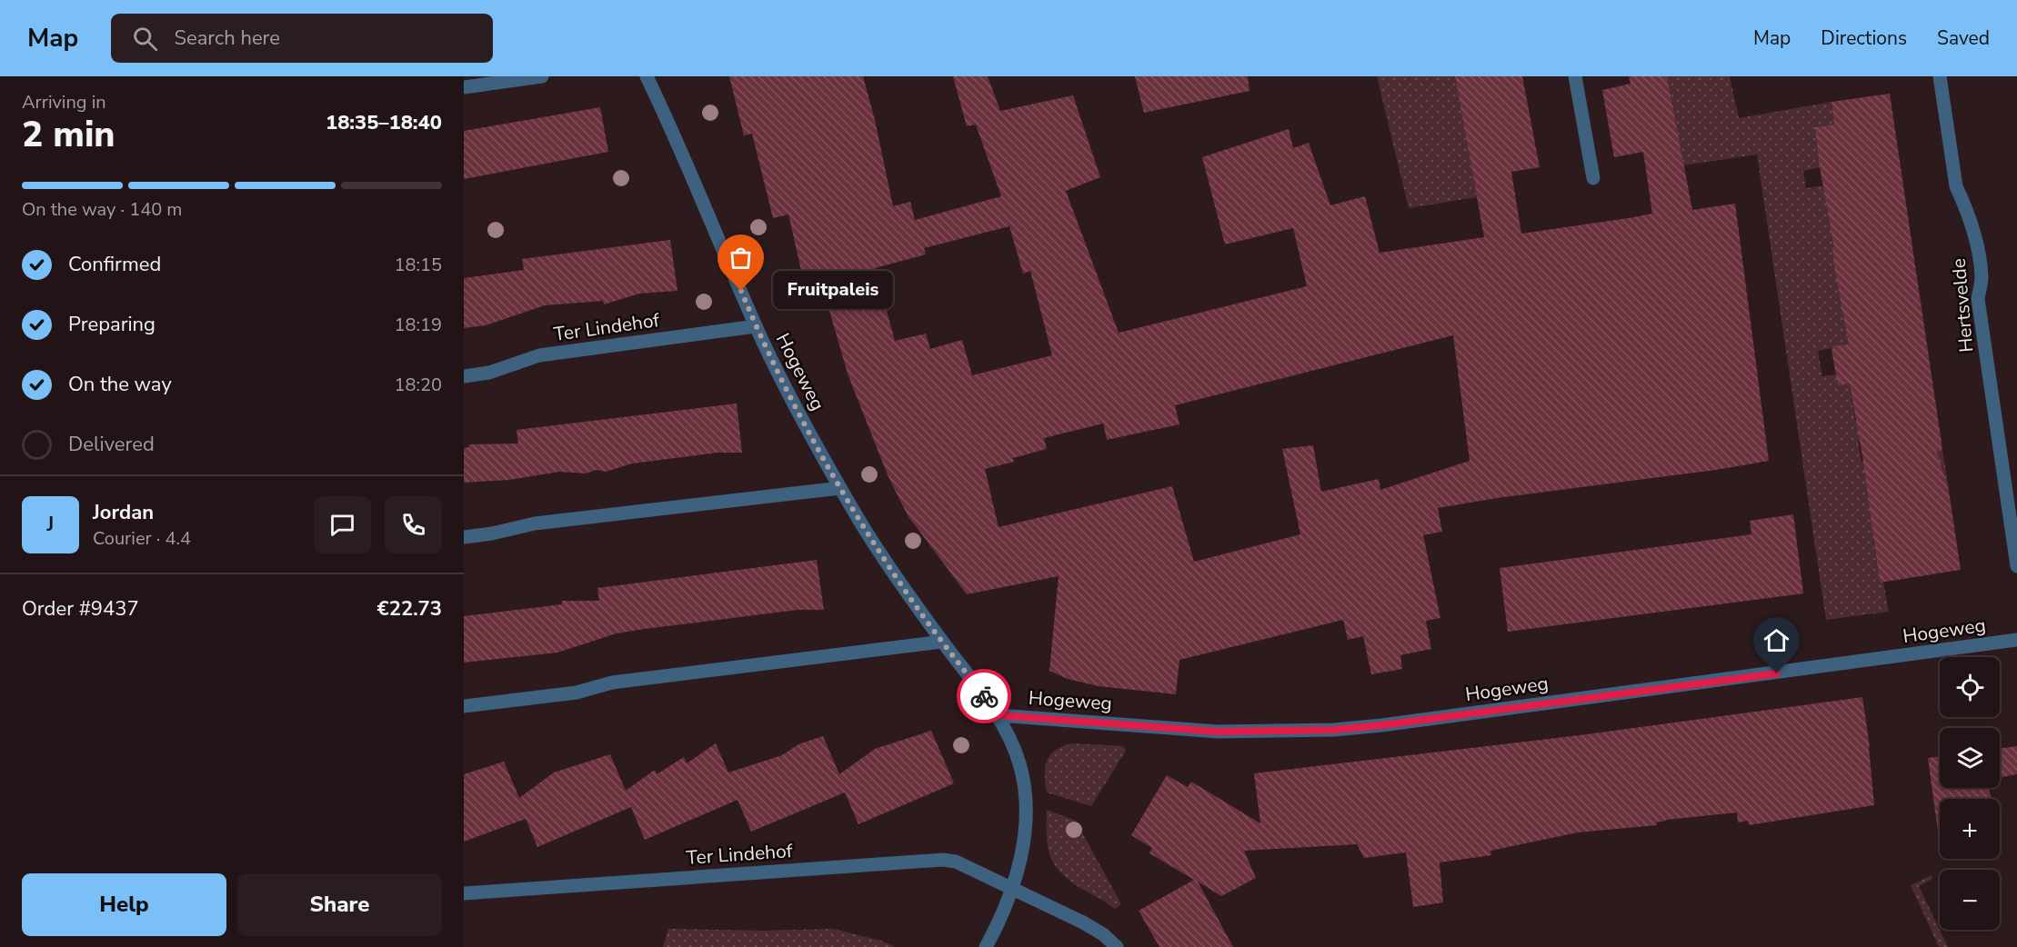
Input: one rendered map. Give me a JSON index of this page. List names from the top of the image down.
{
  "streets": {
    "street": ["Hertsvelde", "Ter Lindehof", "Hogeweg"]
  },
  "crossings": [
    ["Ter Lindehof", "Hogeweg"]
  ],
  "places": ["Fruitpaleis"],
  "page": {
    "header": "Map",
    "search": "Search here",
    "nav": ["Map", "Directions", "Saved"],
    "heading": ["2 min", "Arriving in", "18:35–18:40"],
    "panel": [
      "Jordan",
      "Courier · 4.4",
      "Order #9437",
      "€22.73"
    ],
    "bar": "On the way · 140 m",
    "list": [
      ["Confirmed", "18:15"],
      ["Preparing", "18:19"],
      ["On the way", "18:20"],
      "Delivered"
    ],
    "bubble": "Fruitpaleis",
    "round": "J",
    "map_buttons": ["+", "−"],
    "buttons": ["Help", "Share"]
  }
}
